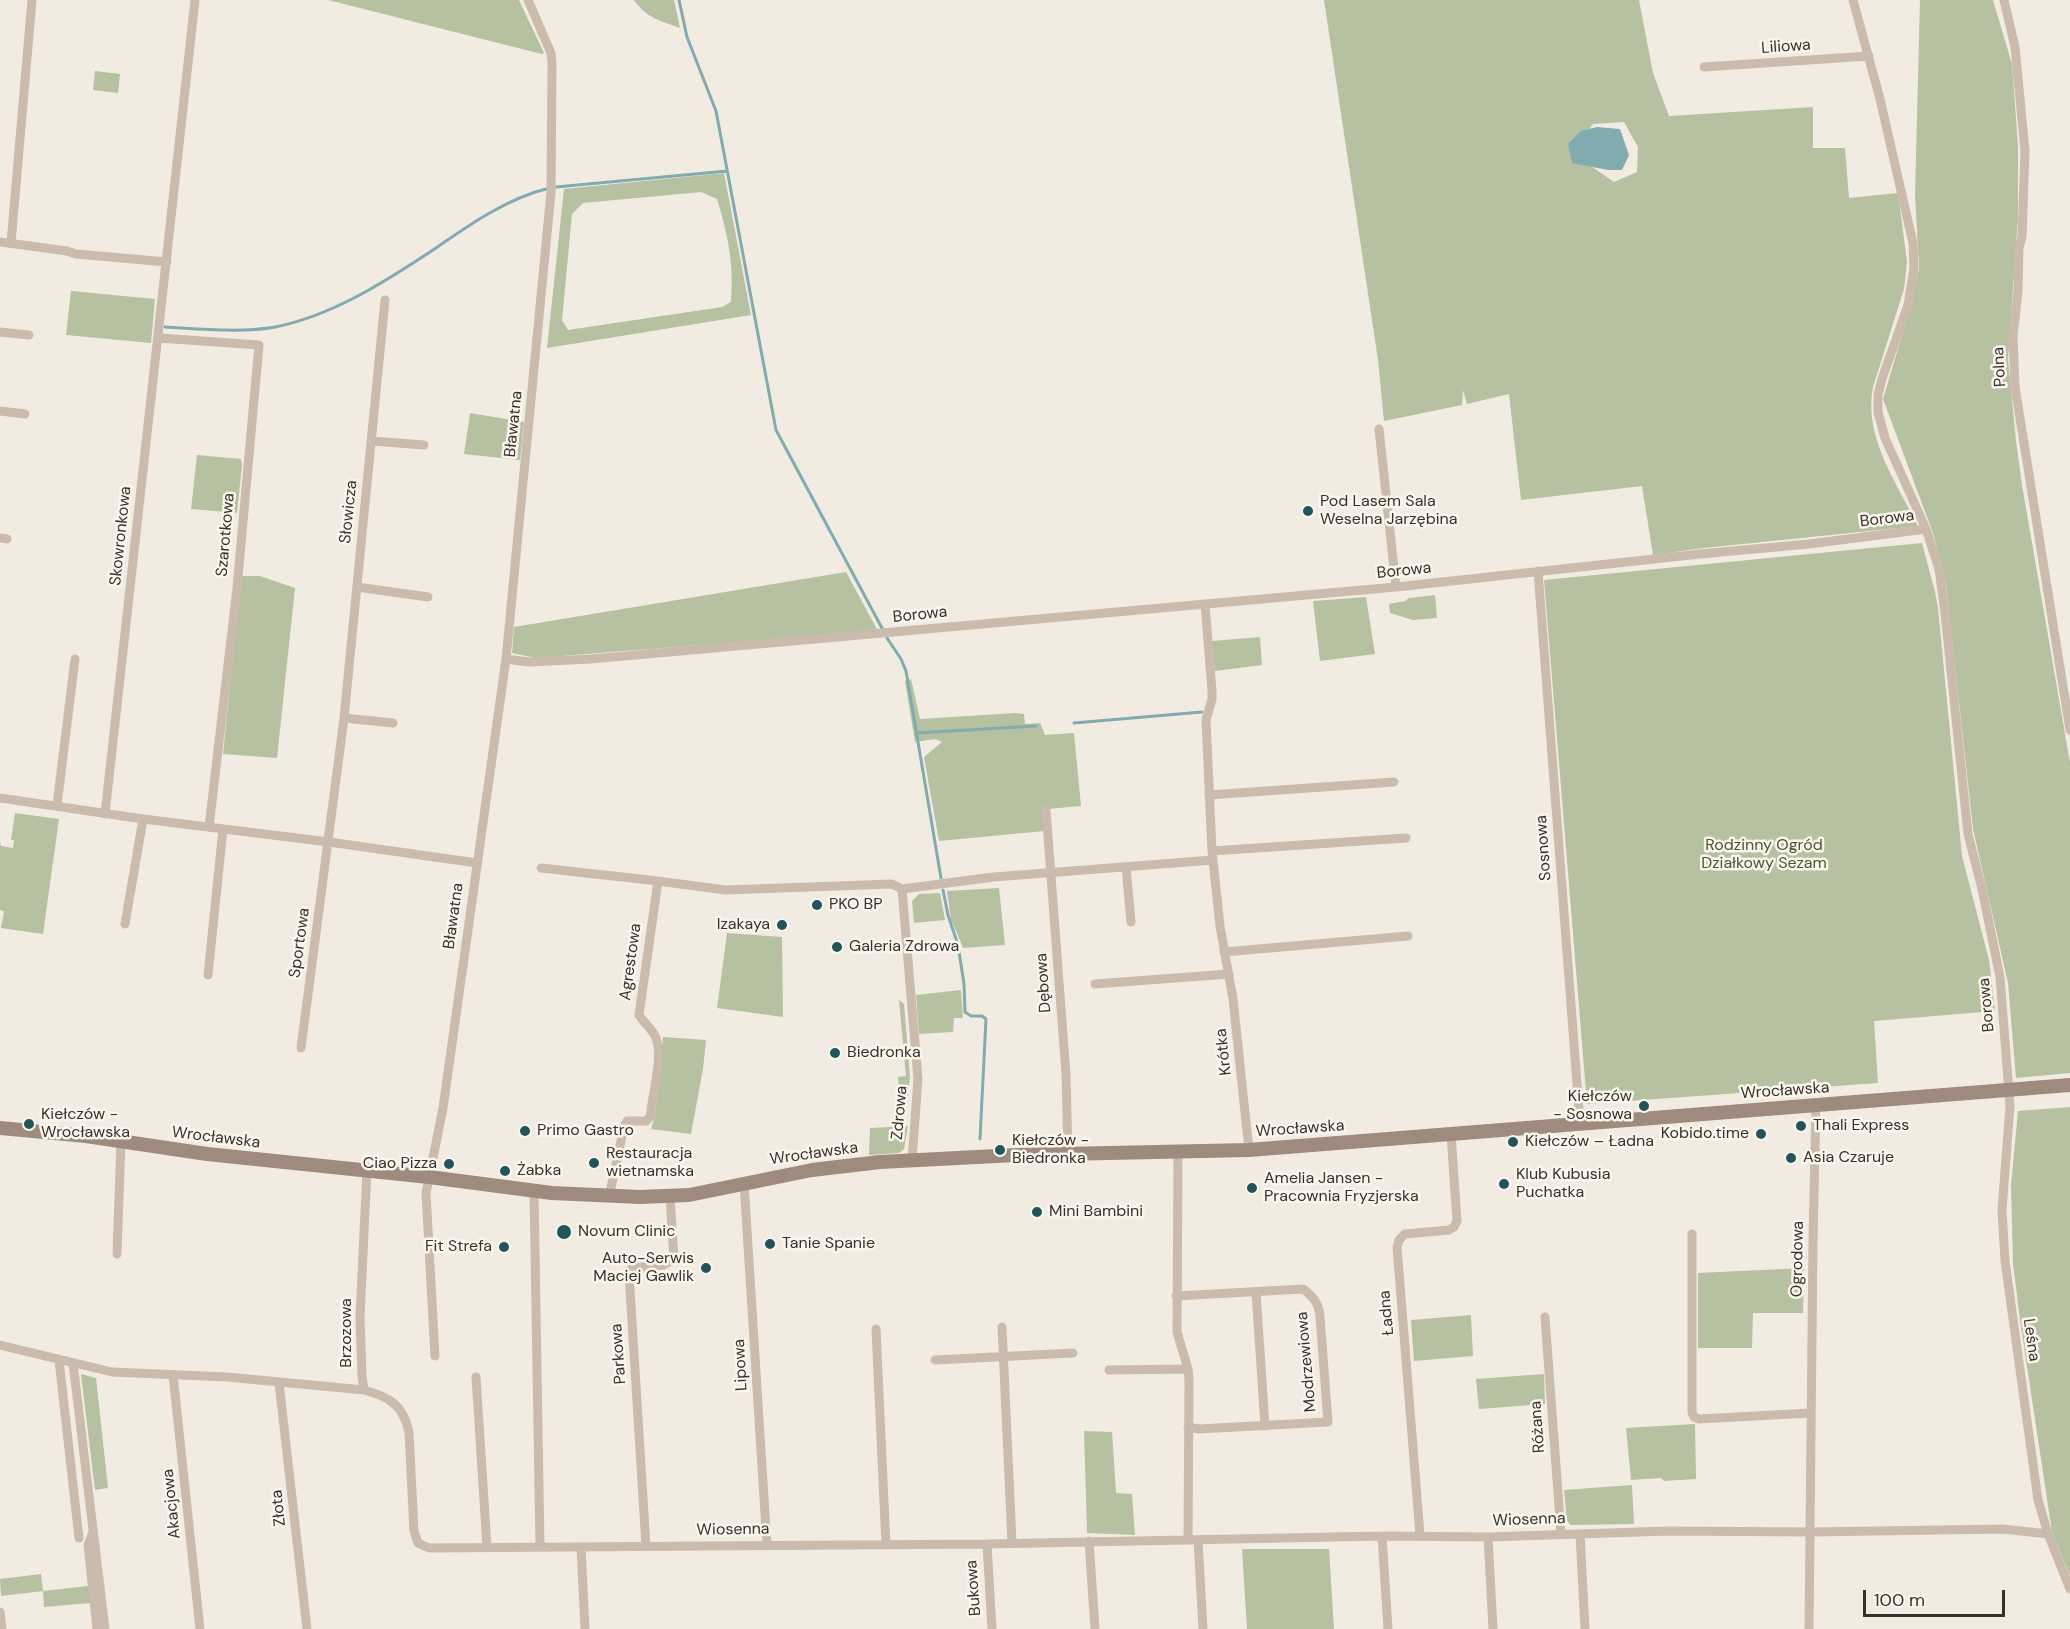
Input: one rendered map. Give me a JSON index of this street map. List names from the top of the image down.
{
  "streets": {
    "street": [
      "Liliowa",
      "Polna",
      "Bławatna",
      "Słowicza",
      "Borowa",
      "Szarotkowa",
      "Skowronkowa",
      "Sosnowa",
      "Sportowa",
      "Agrestowa",
      "Dębowa",
      "Krótka",
      "Wrocławska",
      "Zdrowa",
      "Ogrodowa",
      "Ładna",
      "Brzozowa",
      "Leśna",
      "Parkowa",
      "Modrzewiowa",
      "Lipowa",
      "Różana",
      "Akacjowa",
      "Złota",
      "Wiosenna",
      "Bukowa"
    ]
  },
  "crossings": [
    ["Liliowa", "Borowa"],
    ["Bławatna", "Borowa"],
    ["Bławatna", "Wrocławska"],
    ["Słowicza", "Sportowa"],
    ["Borowa", "Sosnowa"],
    ["Borowa", "Krótka"],
    ["Borowa", "Wrocławska"],
    ["Borowa", "Leśna"],
    ["Szarotkowa", "Skowronkowa"],
    ["Sosnowa", "Wrocławska"],
    ["Agrestowa", "Wrocławska"],
    ["Dębowa", "Wrocławska"],
    ["Krótka", "Wrocławska"],
    ["Wrocławska", "Zdrowa"],
    ["Wrocławska", "Ogrodowa"],
    ["Wrocławska", "Ładna"],
    ["Wrocławska", "Brzozowa"],
    ["Wrocławska", "Leśna"],
    ["Wrocławska", "Parkowa"],
    ["Wrocławska", "Lipowa"],
    ["Ogrodowa", "Wiosenna"],
    ["Ładna", "Wiosenna"],
    ["Brzozowa", "Wiosenna"],
    ["Leśna", "Wiosenna"],
    ["Parkowa", "Wiosenna"],
    ["Lipowa", "Wiosenna"],
    ["Różana", "Wiosenna"],
    ["Wiosenna", "Bukowa"]
  ],
  "parks": ["Rodzinny Ogród Działkowy Sezam"],
  "places": [
    "Pod Lasem Sala Weselna Jarzębina",
    "PKO BP",
    "Izakaya",
    "Galeria Zdrowa",
    "Biedronka",
    "Kiełczów - Sosnowa",
    "Kiełczów - Wrocławska",
    "Thali Express",
    "Primo Gastro",
    "Kobido.time",
    "Kiełczów – Ładna",
    "Kiełczów - Biedronka",
    "Asia Czaruje",
    "Restauracja wietnamska",
    "Ciao Pizza",
    "Żabka",
    "Klub Kubusia Puchatka",
    "Amelia Jansen - Pracownia Fryzjerska",
    "Mini Bambini",
    "Novum Clinic",
    "Tanie Spanie",
    "Fit Strefa",
    "Auto-Serwis Maciej Gawlik"
  ],
  "scale_bar": "100 m"
}
